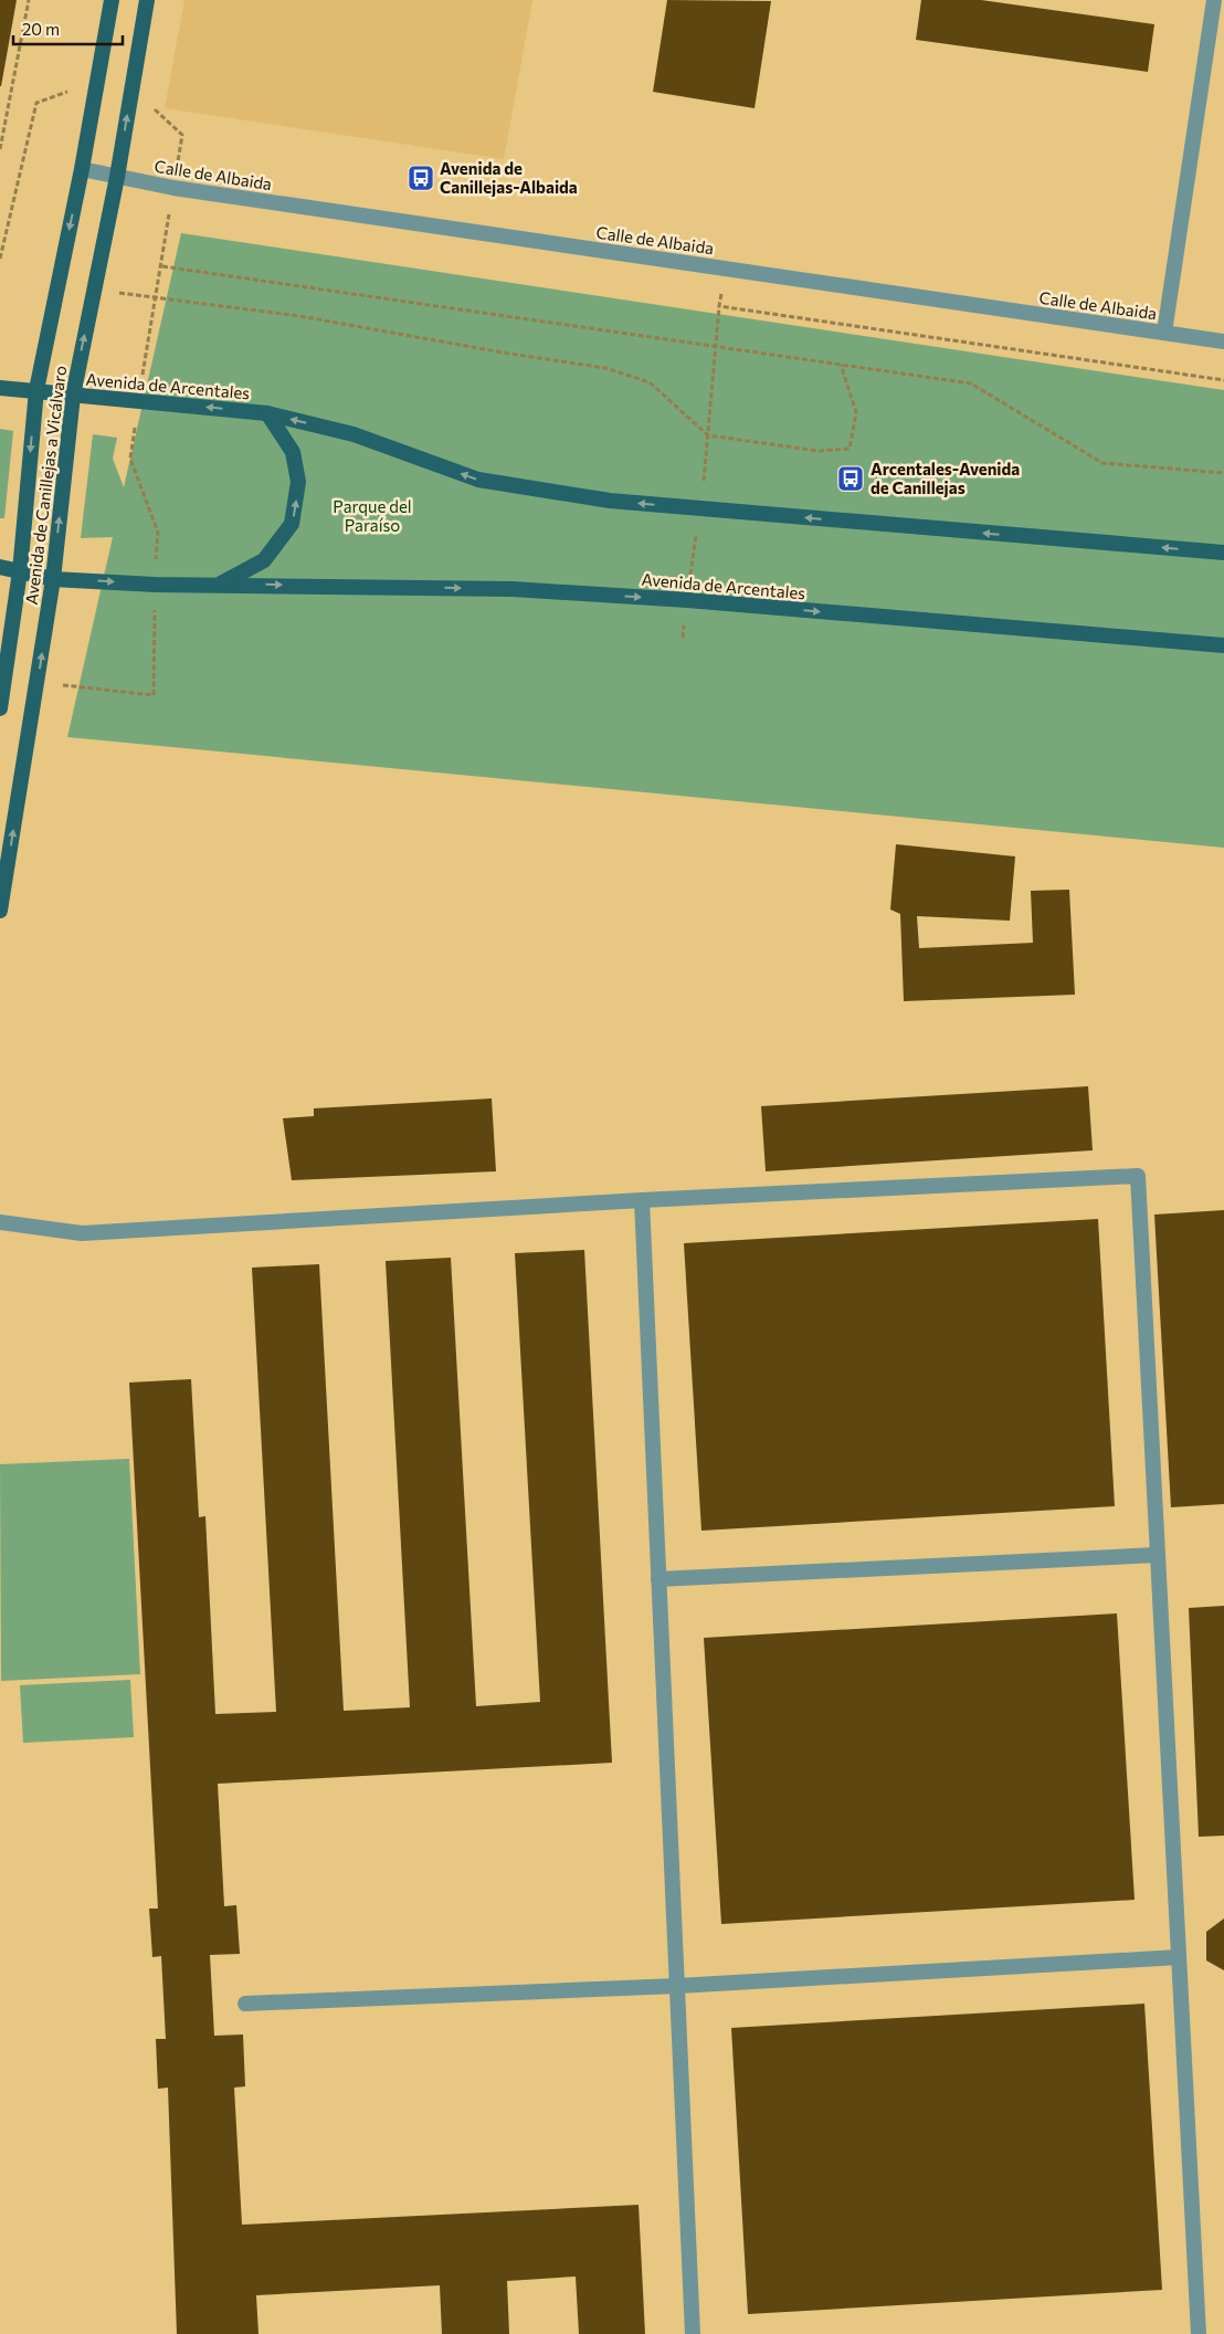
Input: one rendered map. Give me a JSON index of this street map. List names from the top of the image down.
{
  "streets": {
    "main road": ["Avenida de Arcentales", "Avenida de Canillejas a Vicálvaro"],
    "street": ["Calle de Albaida"]
  },
  "crossings": [
    ["Calle de Albaida", "Avenida de Canillejas a Vicálvaro"],
    ["Avenida de Arcentales", "Avenida de Canillejas a Vicálvaro"]
  ],
  "parks": ["Parque del Paraíso"],
  "places": {
    "bus stop": ["Avenida de Canillejas-Albaida", "Arcentales-Avenida de Canillejas"]
  },
  "scale_bar": "20 m"
}
